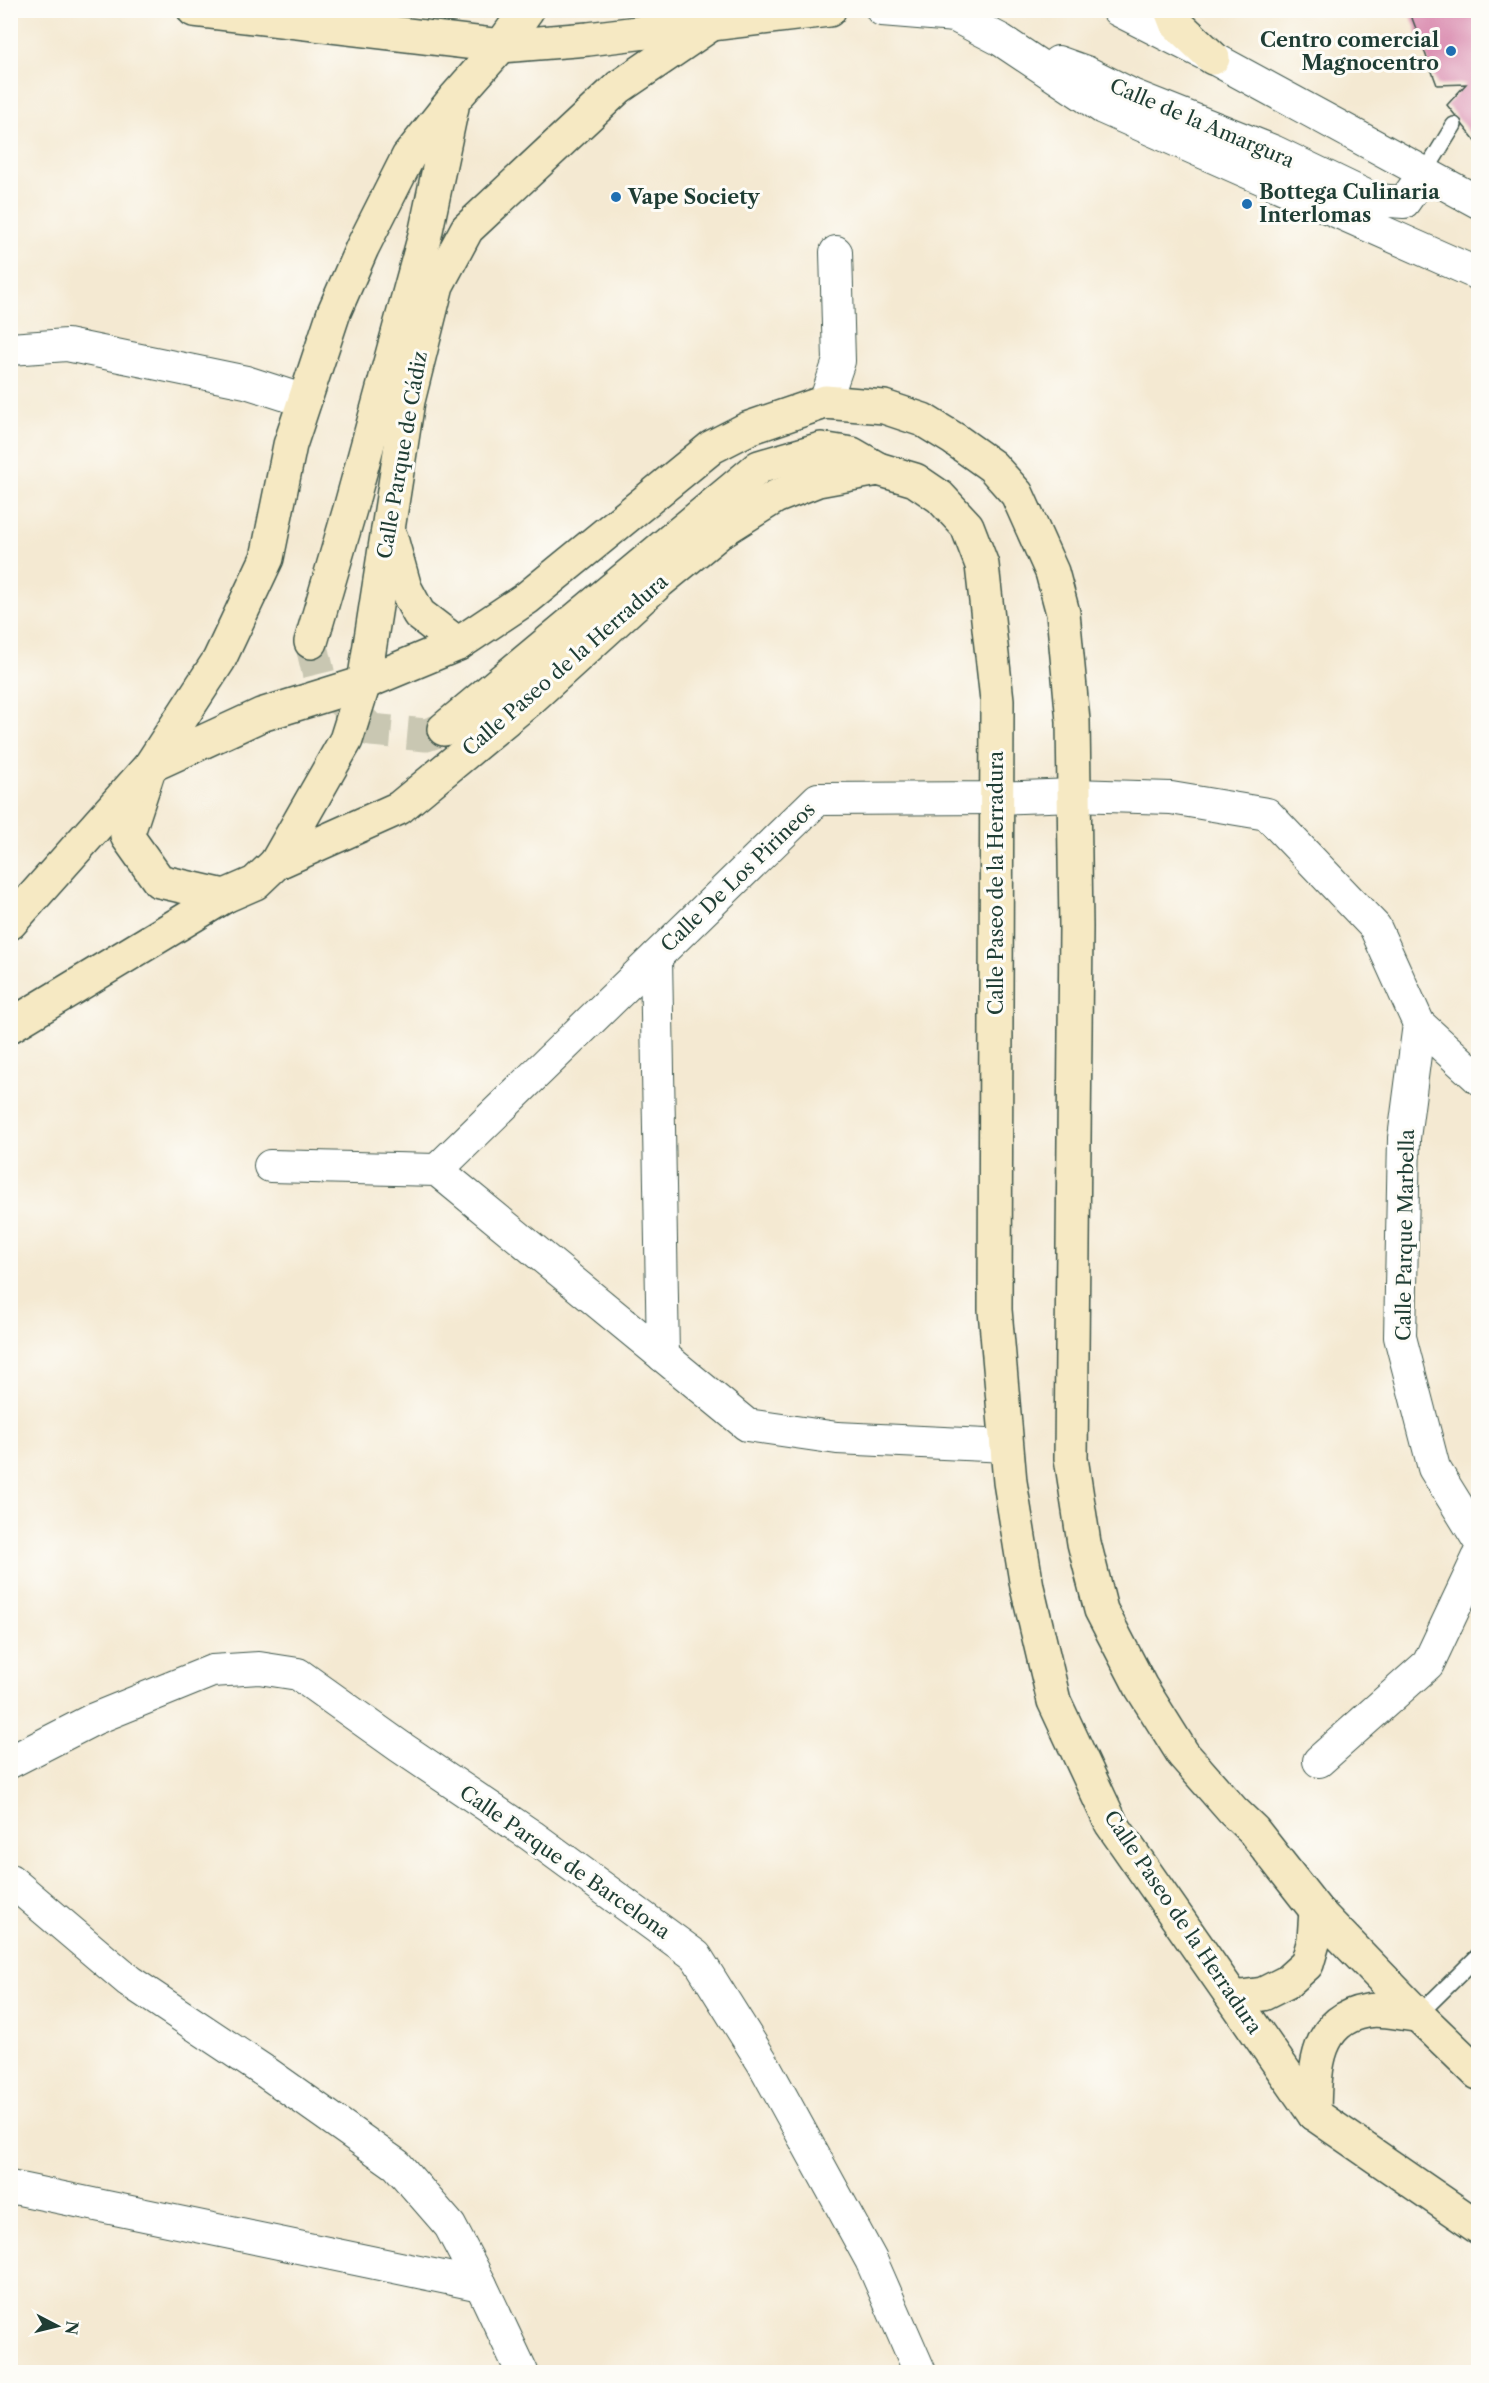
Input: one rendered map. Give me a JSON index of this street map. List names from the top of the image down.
{
  "streets": {
    "main road": ["Calle Parque de Cádiz", "Calle Paseo de la Herradura"],
    "street": [
      "Calle de la Amargura",
      "Calle De Los Pirineos",
      "Calle Parque Marbella",
      "Calle Parque de Barcelona"
    ]
  },
  "crossings": [
    ["Calle Parque de Cádiz", "Calle Paseo de la Herradura"],
    ["Calle Paseo de la Herradura", "Calle De Los Pirineos"]
  ],
  "places": ["Centro comercial Magnocentro", "Vape Society", "Bottega Culinaria Interlomas"],
  "north": "right"
}
